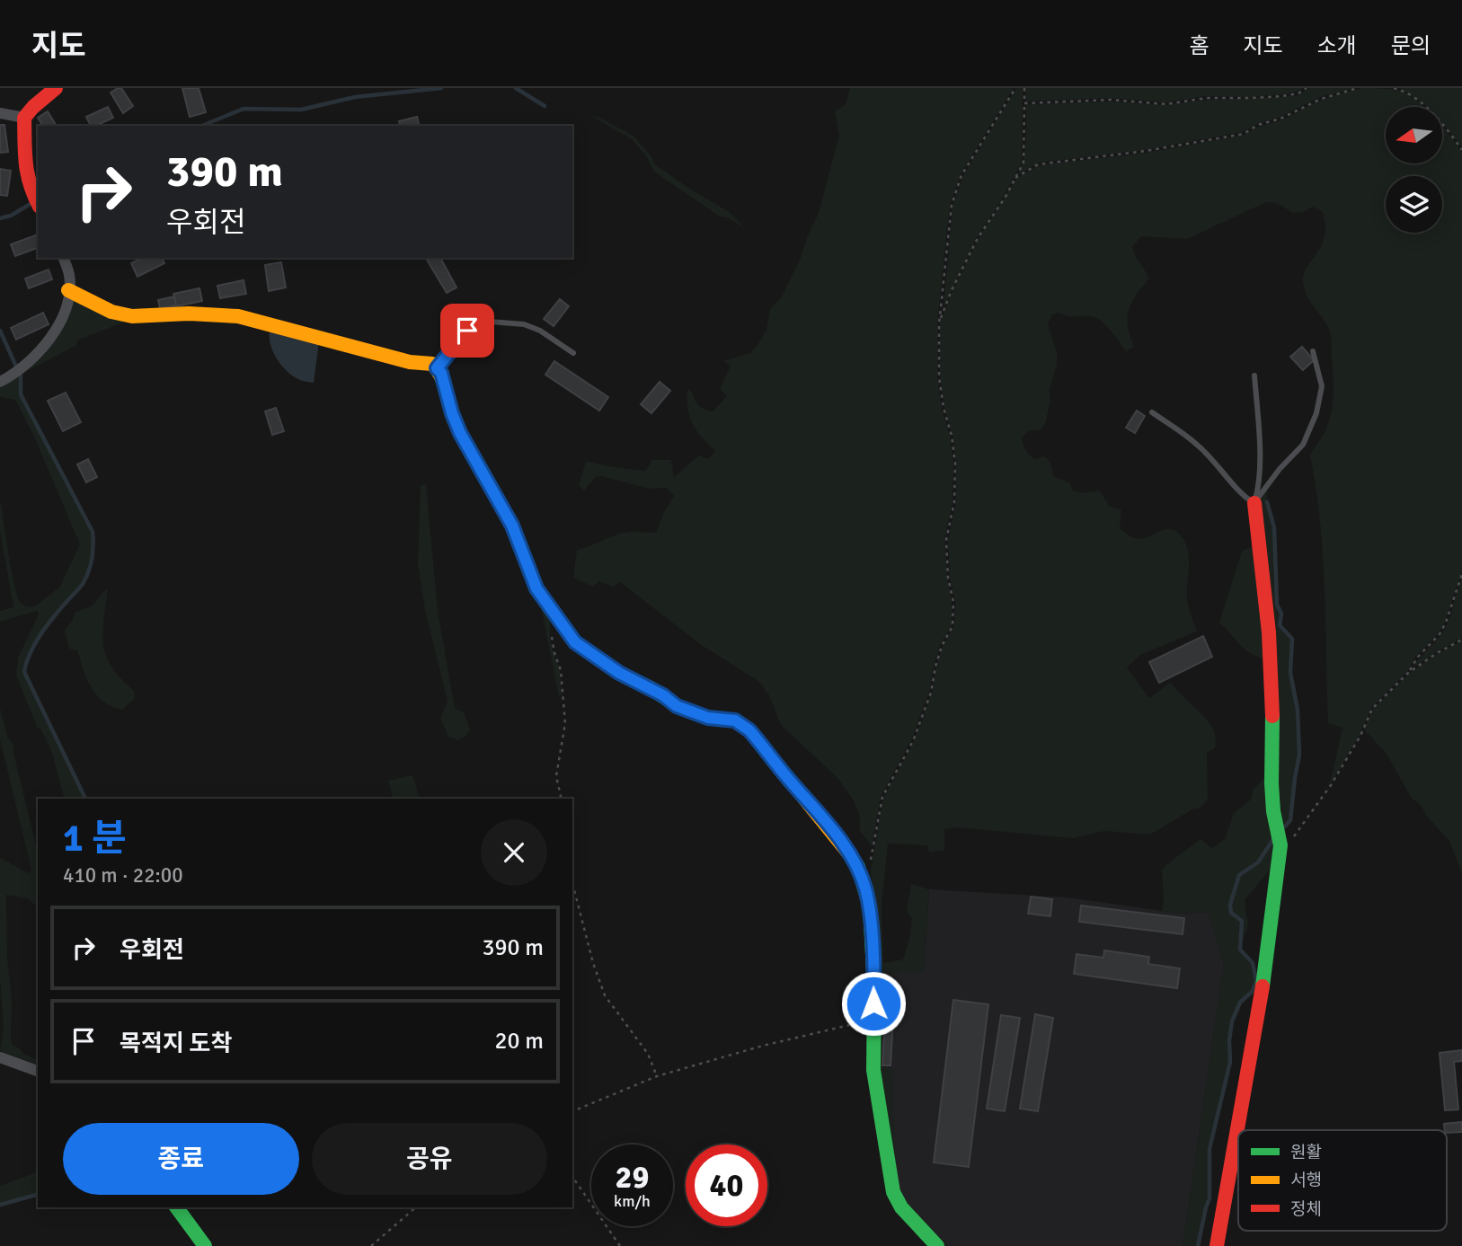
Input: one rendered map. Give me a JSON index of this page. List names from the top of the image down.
{
  "legend": ["원활", "서행", "정체"],
  "north": "left",
  "page": {
    "header": "지도",
    "nav": [
      "홈",
      "지도",
      "소개",
      "문의"
    ],
    "turn": ["390 m", "우회전"],
    "heading": ["1 분", "410 m · 22:00"],
    "list": [
      {
        "name": "우회전",
        "value": "390 m"
      },
      {
        "name": "목적지 도착",
        "value": "20 m"
      }
    ],
    "buttons": ["종료", "공유"],
    "speed": "29 km/h",
    "limit": "40"
  }
}
